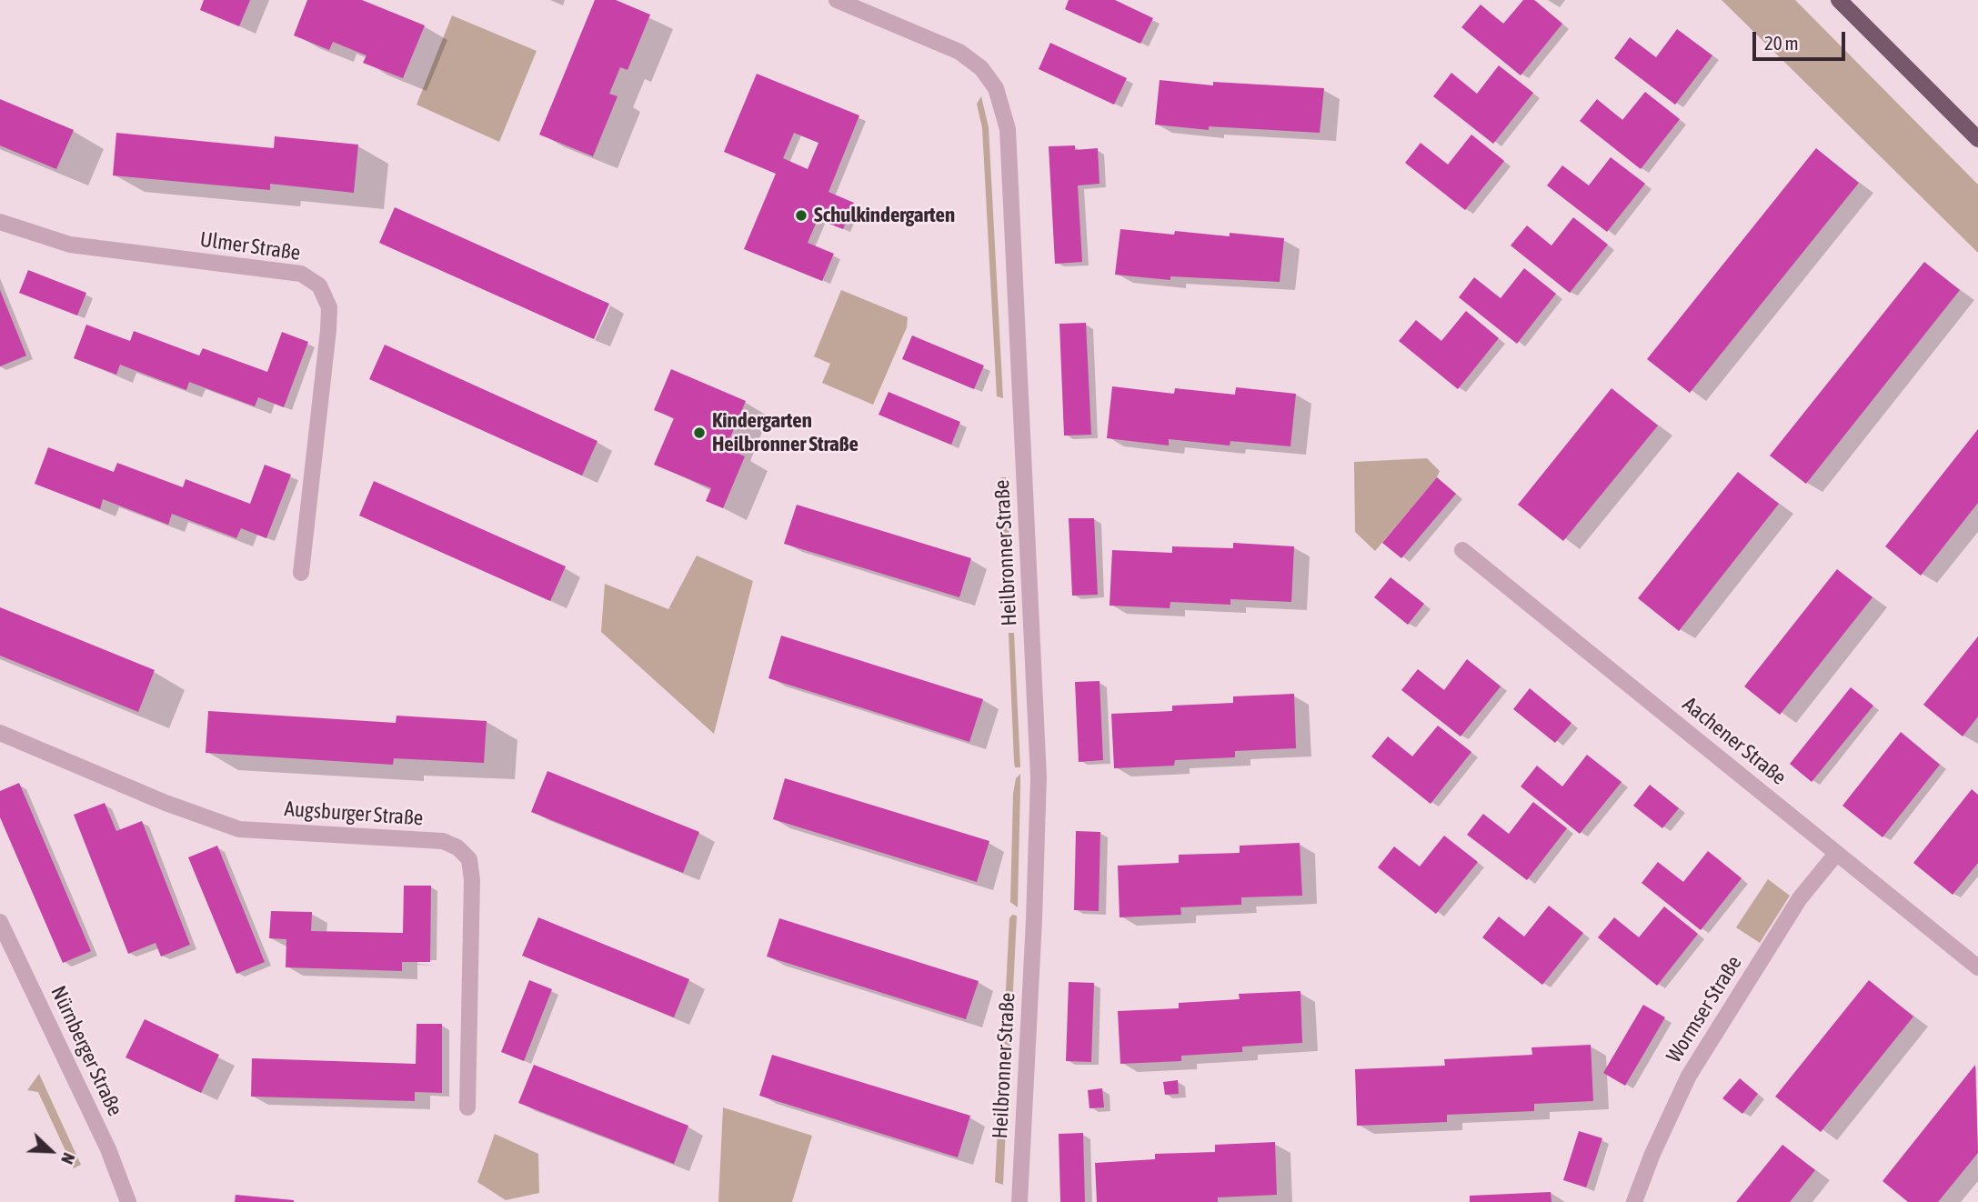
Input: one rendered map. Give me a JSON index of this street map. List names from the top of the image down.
{
  "streets": {
    "street": [
      "Ulmer Straße",
      "Heilbronner Straße",
      "Aachener Straße",
      "Augsburger Straße",
      "Wormser Straße",
      "Nürnberger Straße"
    ]
  },
  "crossings": [
    ["Aachener Straße", "Wormser Straße"]
  ],
  "places": ["Schulkindergarten", "Kindergarten Heilbronner Straße"],
  "scale_bar": "20 m",
  "north": "bottom right"
}
